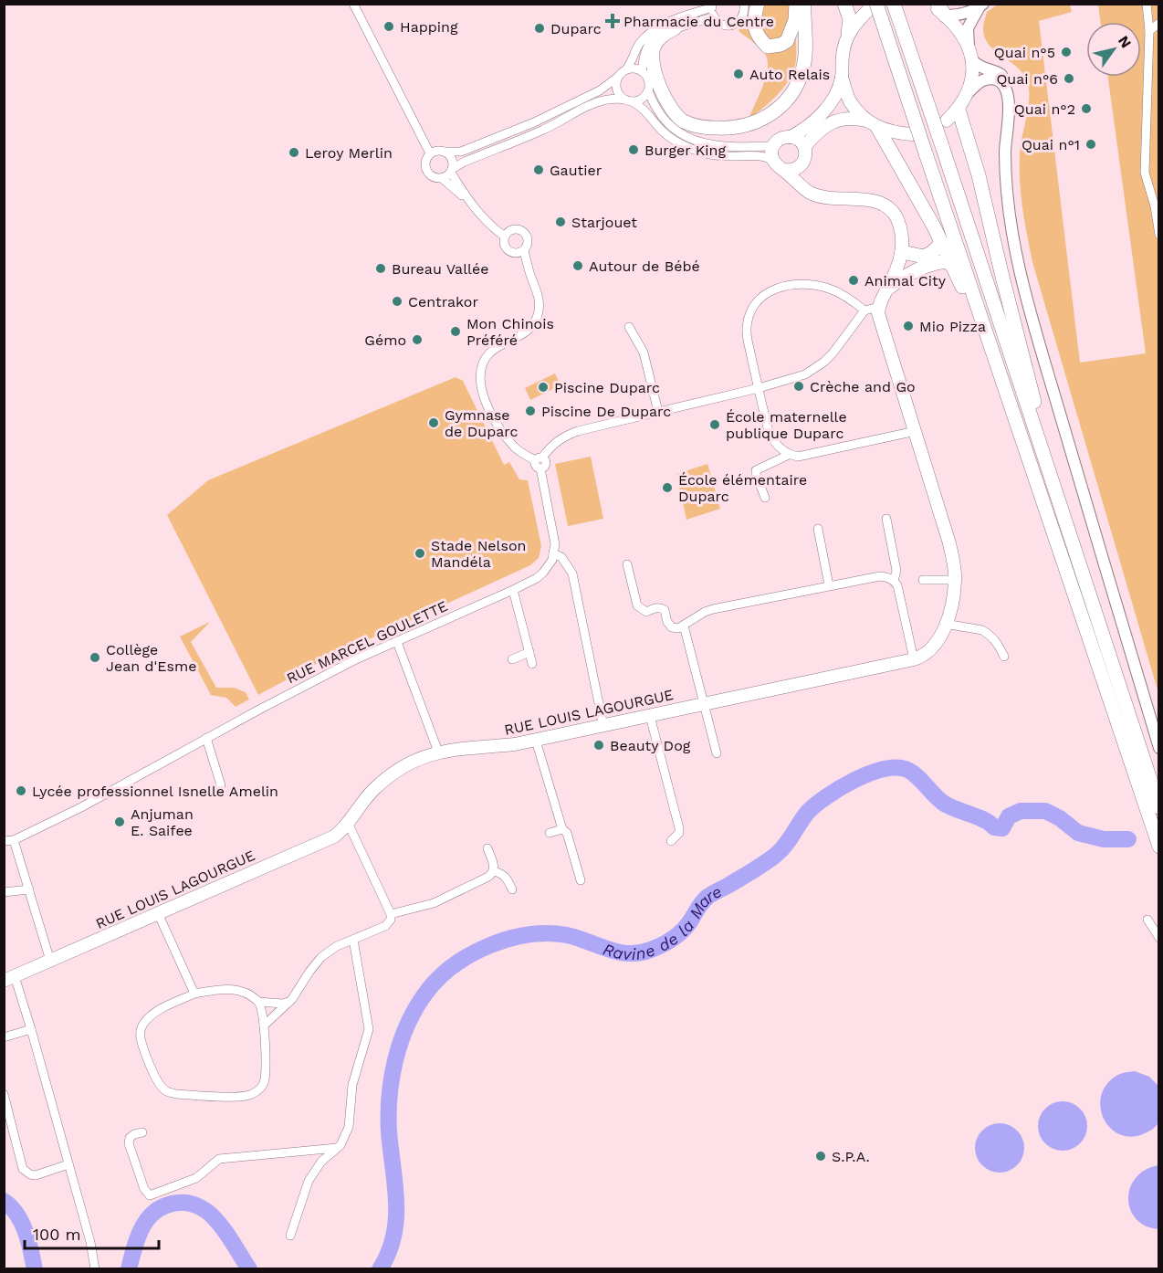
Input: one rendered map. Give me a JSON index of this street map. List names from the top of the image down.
{
  "streets": {
    "main road": ["RUE LOUIS LAGOURGUE"],
    "street": ["RUE MARCEL GOULETTE"]
  },
  "water": ["Ravine de la Mare"],
  "places": {
    "health": ["Pharmacie du Centre"],
    "other": [
      "Happing",
      "Duparc",
      "Quai n°5",
      "Auto Relais",
      "Quai n°6",
      "Quai n°2",
      "Quai n°1",
      "Burger King",
      "Leroy Merlin",
      "Gautier",
      "Starjouet",
      "Autour de Bébé",
      "Bureau Vallée",
      "Animal City",
      "Centrakor",
      "Mio Pizza",
      "Mon Chinois Préféré",
      "Gémo",
      "Crèche and Go",
      "Piscine Duparc",
      "Piscine De Duparc",
      "Gymnase de Duparc",
      "École maternelle publique Duparc",
      "École élémentaire Duparc",
      "Stade Nelson Mandéla",
      "Collège Jean d'Esme",
      "Beauty Dog",
      "Lycée professionnel Isnelle Amelin",
      "Anjuman E. Saifee",
      "S.P.A."
    ]
  },
  "scale_bar": "100 m",
  "north": "top right"
}
